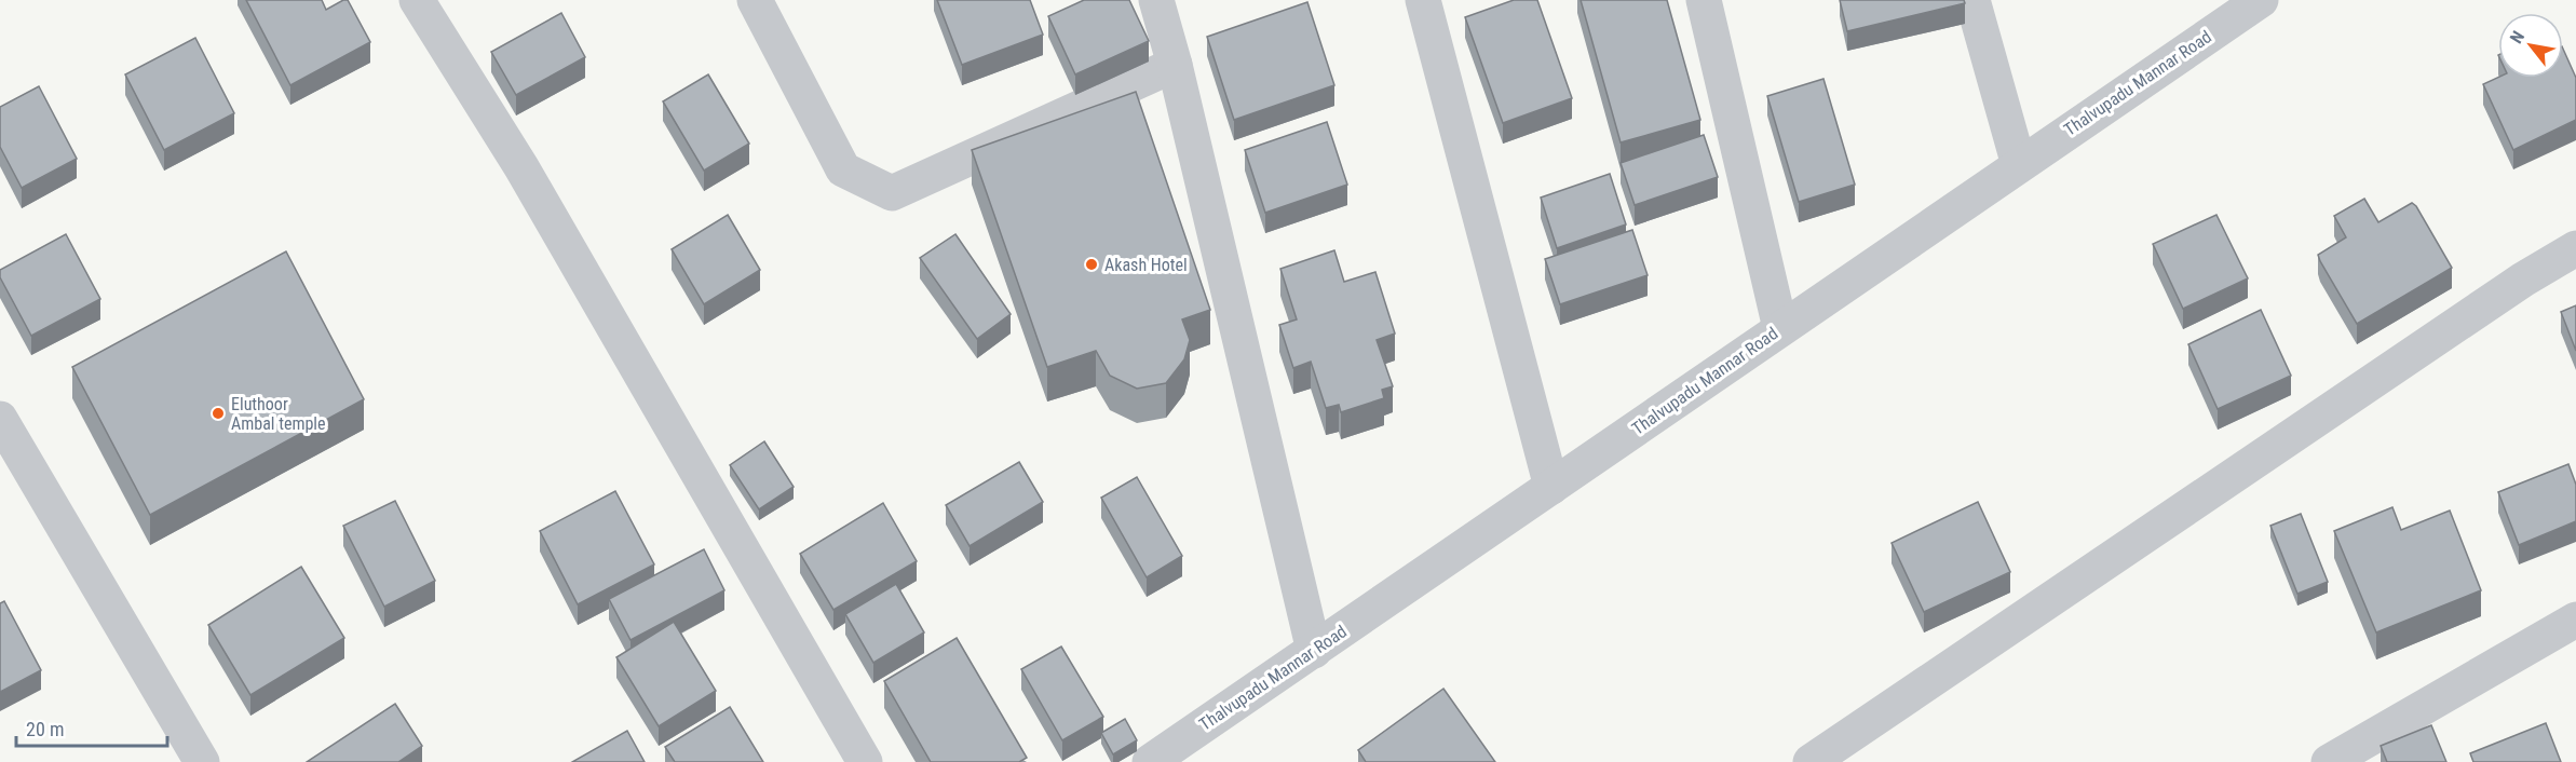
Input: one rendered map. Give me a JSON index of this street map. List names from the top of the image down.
{
  "streets": {
    "street": ["Thalvupadu Mannar Road"]
  },
  "places": ["Akash Hotel", "Eluthoor Ambal temple"],
  "scale_bar": "20 m",
  "north": "top left"
}
